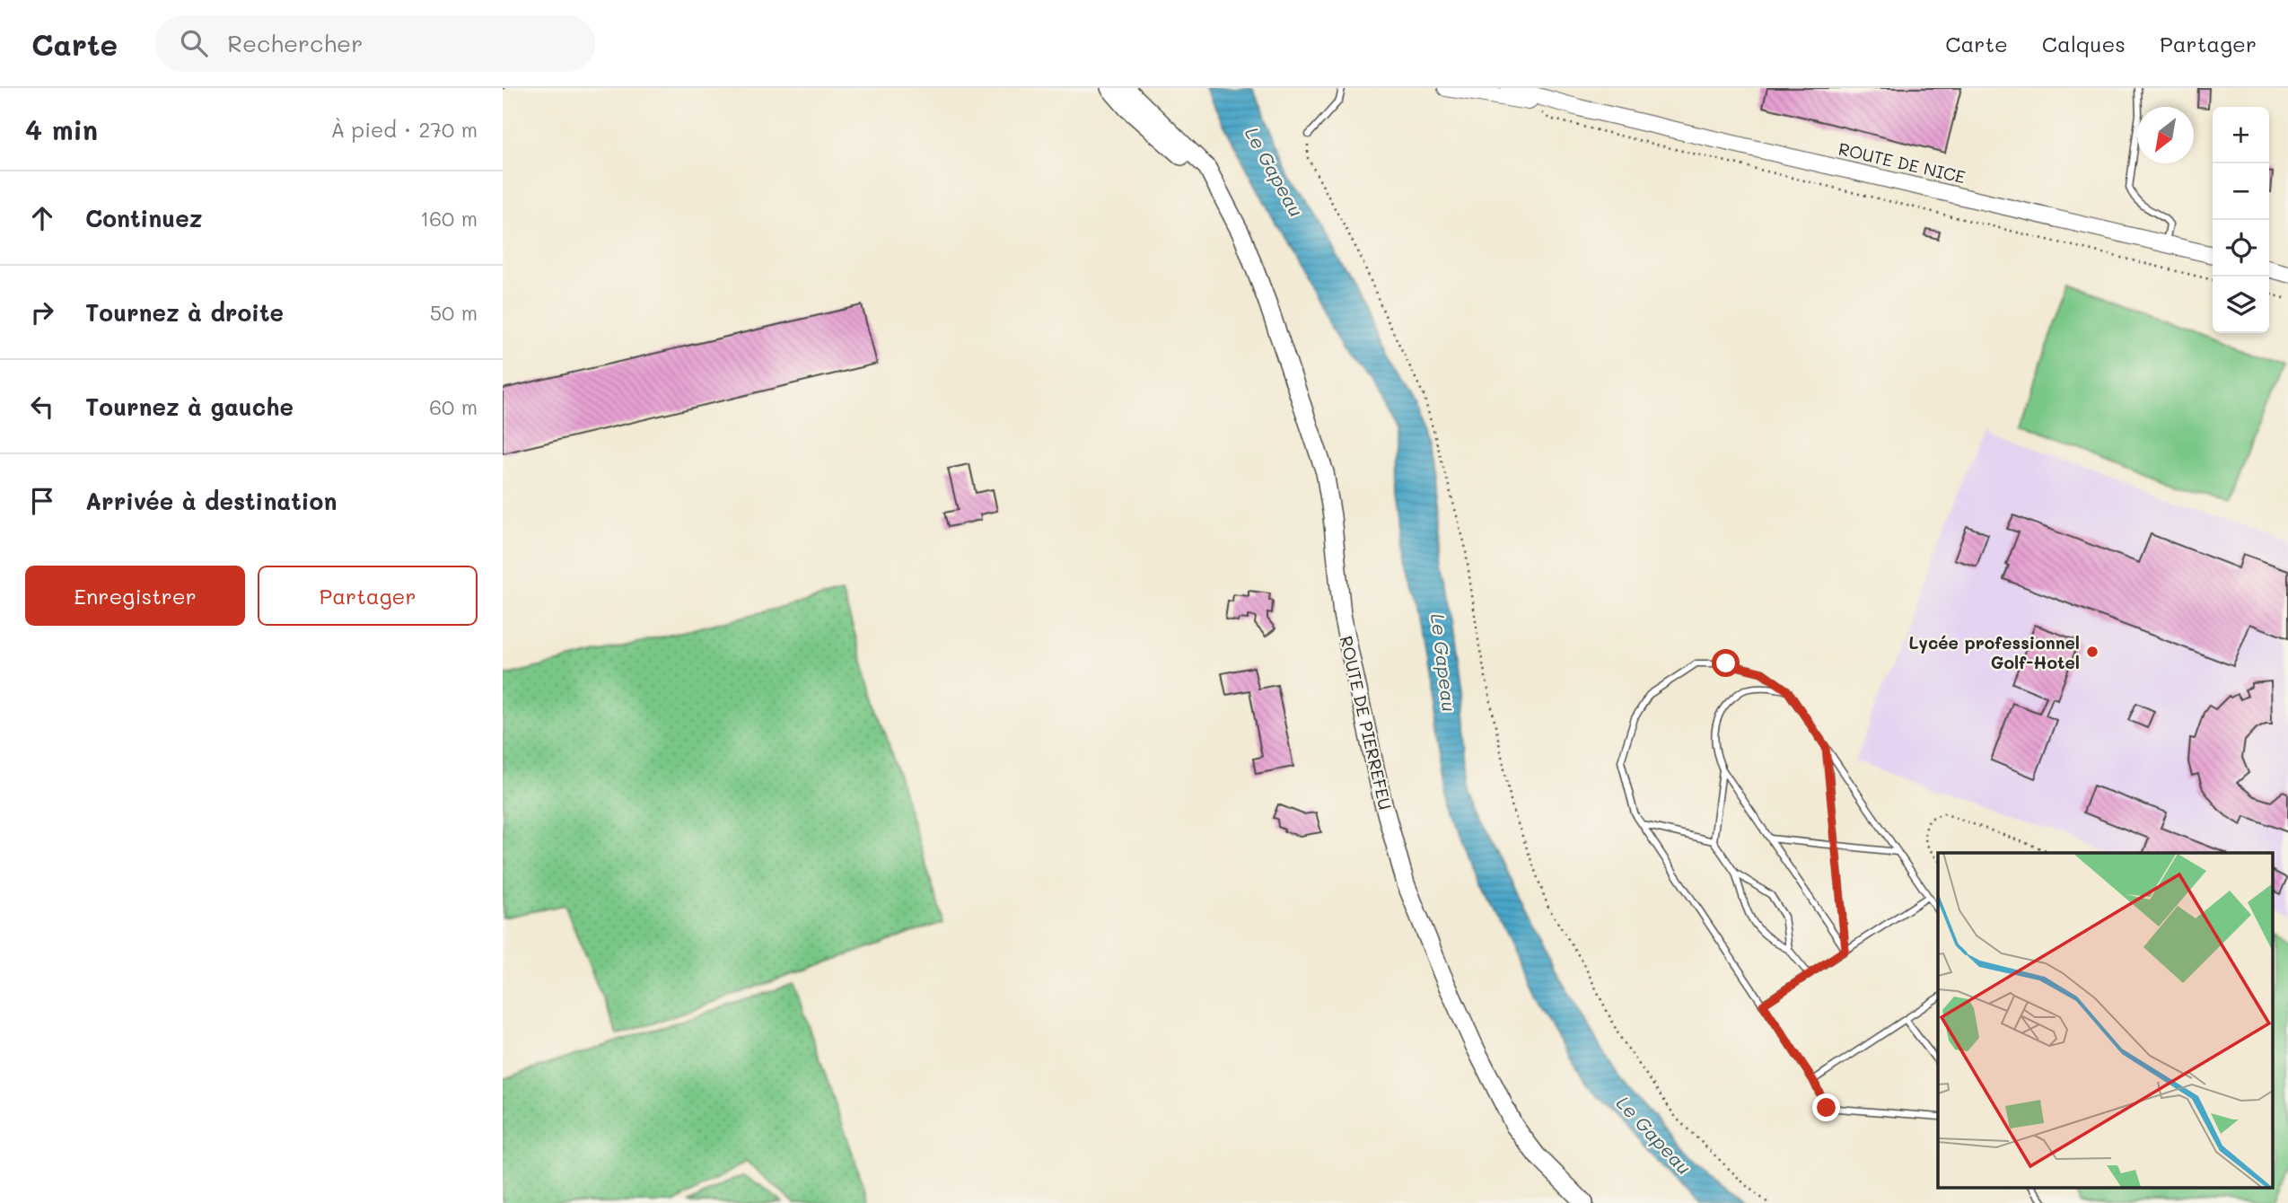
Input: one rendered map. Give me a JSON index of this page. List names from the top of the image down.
{
  "streets": {
    "main road": ["ROUTE DE NICE", "ROUTE DE PIERREFEU"]
  },
  "water": ["Le Gapeau"],
  "places": ["Lycée professionnel Golf-Hotel"],
  "north": "bottom left",
  "page": {
    "header": "Carte",
    "search": "Rechercher",
    "nav": ["Carte", "Calques", "Partager"],
    "heading": ["4 min", "À pied · 270 m"],
    "map_buttons": ["+", "−"],
    "list": [
      ["Continuez", "160 m"],
      ["Tournez à droite", "50 m"],
      ["Tournez à gauche", "60 m"],
      "Arrivée à destination"
    ],
    "buttons": ["Enregistrer", "Partager"]
  }
}
